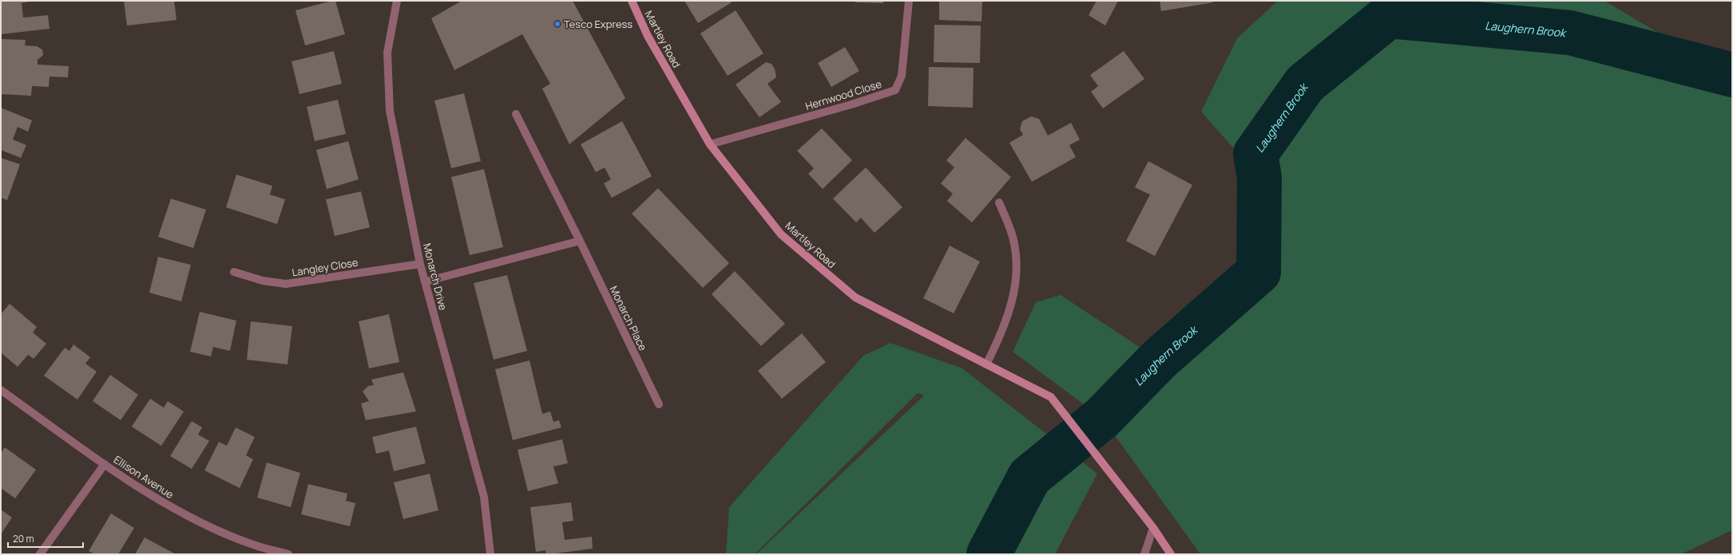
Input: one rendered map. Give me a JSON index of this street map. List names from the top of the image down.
{
  "streets": {
    "main road": ["Martley Road"],
    "street": [
      "Hernwood Close",
      "Langley Close",
      "Monarch Drive",
      "Monarch Place",
      "Ellison Avenue"
    ]
  },
  "crossings": [
    ["Martley Road", "Hernwood Close"],
    ["Langley Close", "Monarch Drive"]
  ],
  "water": ["Laughern Brook"],
  "places": ["Tesco Express"],
  "scale_bar": "20 m"
}
